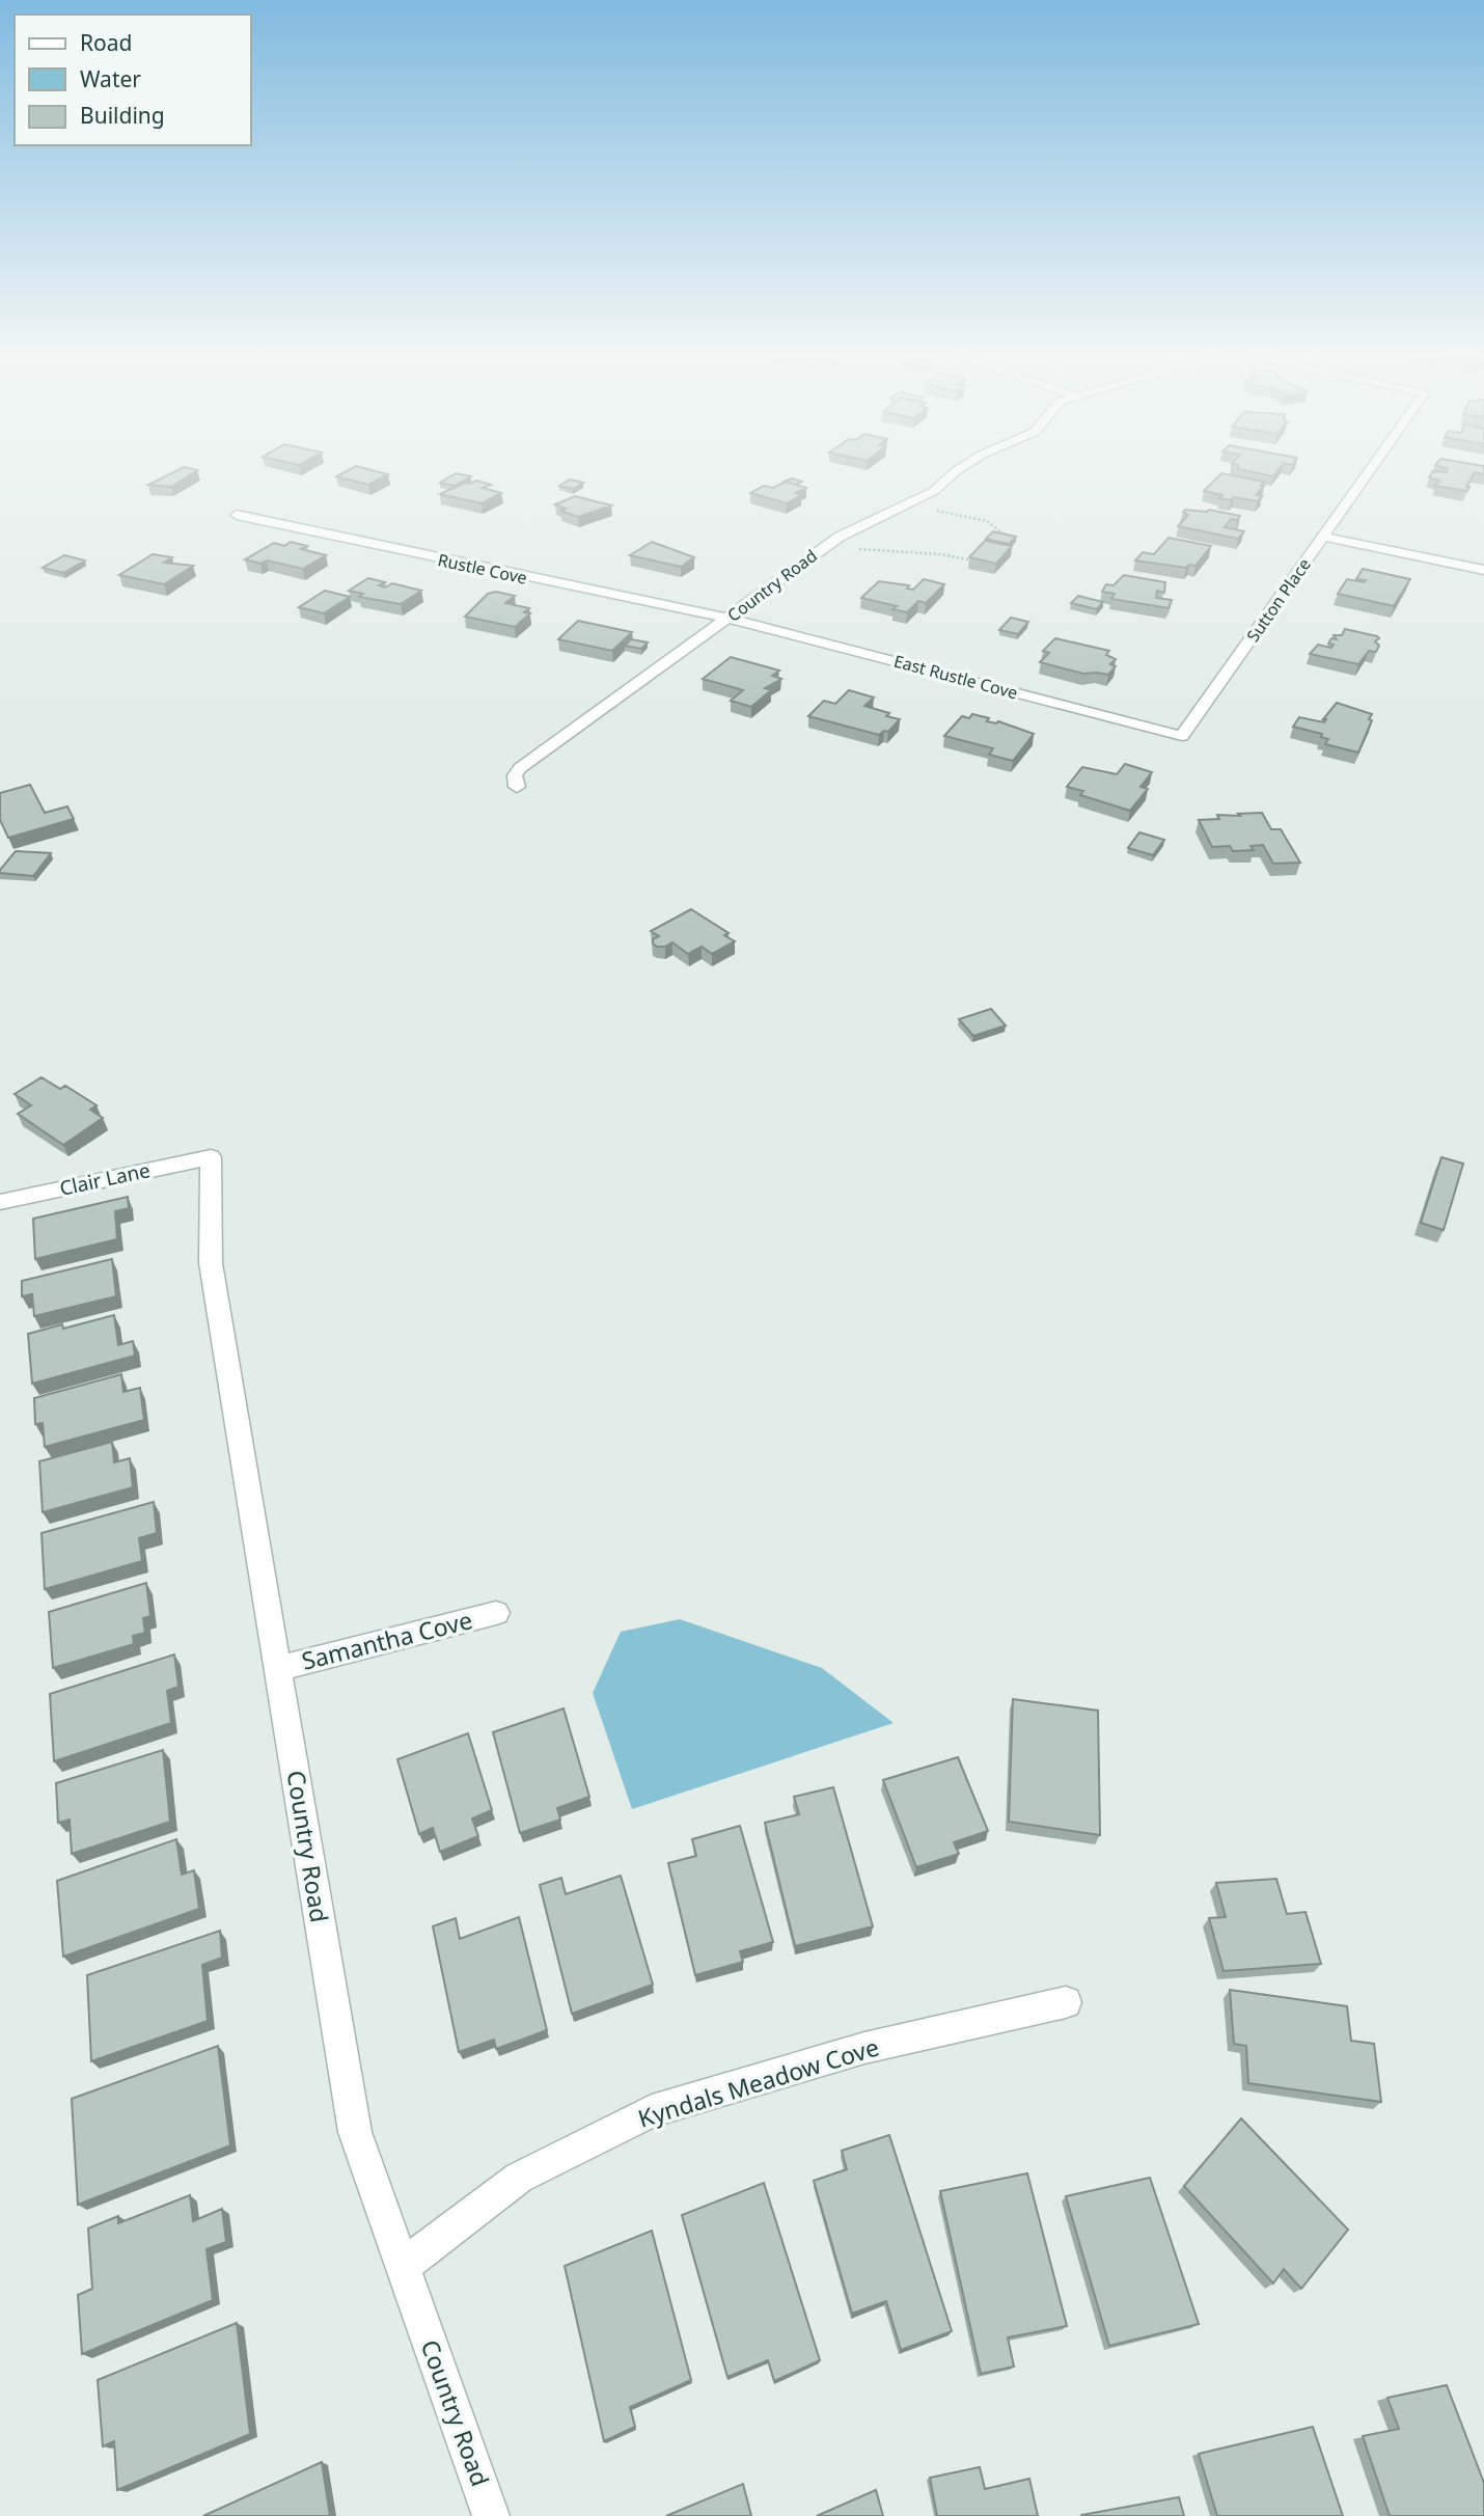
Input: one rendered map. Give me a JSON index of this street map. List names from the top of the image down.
{
  "streets": {
    "street": [
      "Rustle Cove",
      "Country Road",
      "Sutton Place",
      "East Rustle Cove",
      "Clair Lane",
      "Samantha Cove",
      "Kyndals Meadow Cove"
    ]
  },
  "crossings": [
    ["Rustle Cove", "Country Road"],
    ["Rustle Cove", "East Rustle Cove"],
    ["Country Road", "East Rustle Cove"],
    ["Country Road", "Clair Lane"],
    ["Country Road", "Samantha Cove"],
    ["Country Road", "Kyndals Meadow Cove"],
    ["Sutton Place", "East Rustle Cove"]
  ],
  "legend": ["Road", "Water", "Building"]
}
